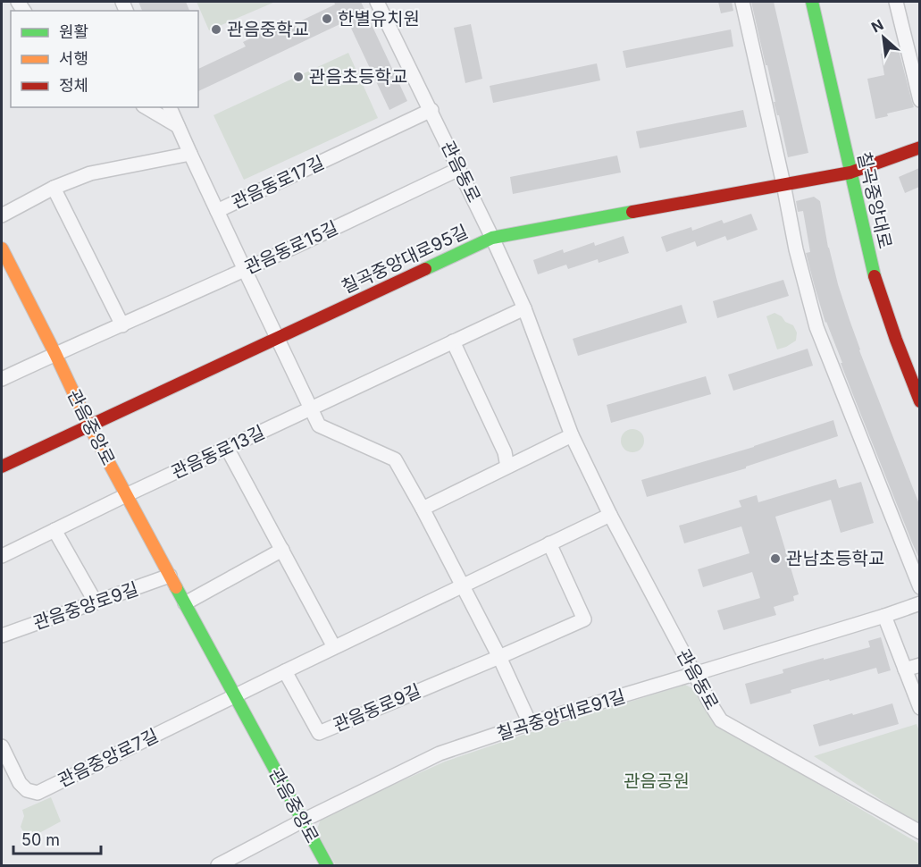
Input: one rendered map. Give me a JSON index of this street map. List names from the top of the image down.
{
  "streets": {
    "main road": ["칠곡중앙대로", "칠곡중앙대로95길", "관음중앙로"],
    "street": [
      "관음동로",
      "관음동로17길",
      "관음동로15길",
      "관음동로13길",
      "관음중앙로9길",
      "관음동로9길",
      "칠곡중앙대로91길",
      "관음중앙로7길"
    ]
  },
  "crossings": [
    ["관음동로", "관음동로17길"],
    ["관음동로", "관음동로15길"],
    ["관음동로", "칠곡중앙대로95길"],
    ["관음동로", "관음동로13길"],
    ["관음동로", "칠곡중앙대로91길"],
    ["칠곡중앙대로", "칠곡중앙대로95길"],
    ["관음동로15길", "관음중앙로"],
    ["칠곡중앙대로95길", "관음중앙로"],
    ["관음중앙로", "관음동로13길"],
    ["관음중앙로", "관음중앙로9길"],
    ["관음중앙로", "칠곡중앙대로91길"],
    ["관음중앙로", "관음중앙로7길"]
  ],
  "parks": ["관음공원"],
  "places": [
    "한별유치원",
    "관음중학교",
    "관음초등학교",
    "관남초등학교"
  ],
  "legend": ["원활", "서행", "정체"],
  "scale_bar": "50 m",
  "north": "top left"
}
